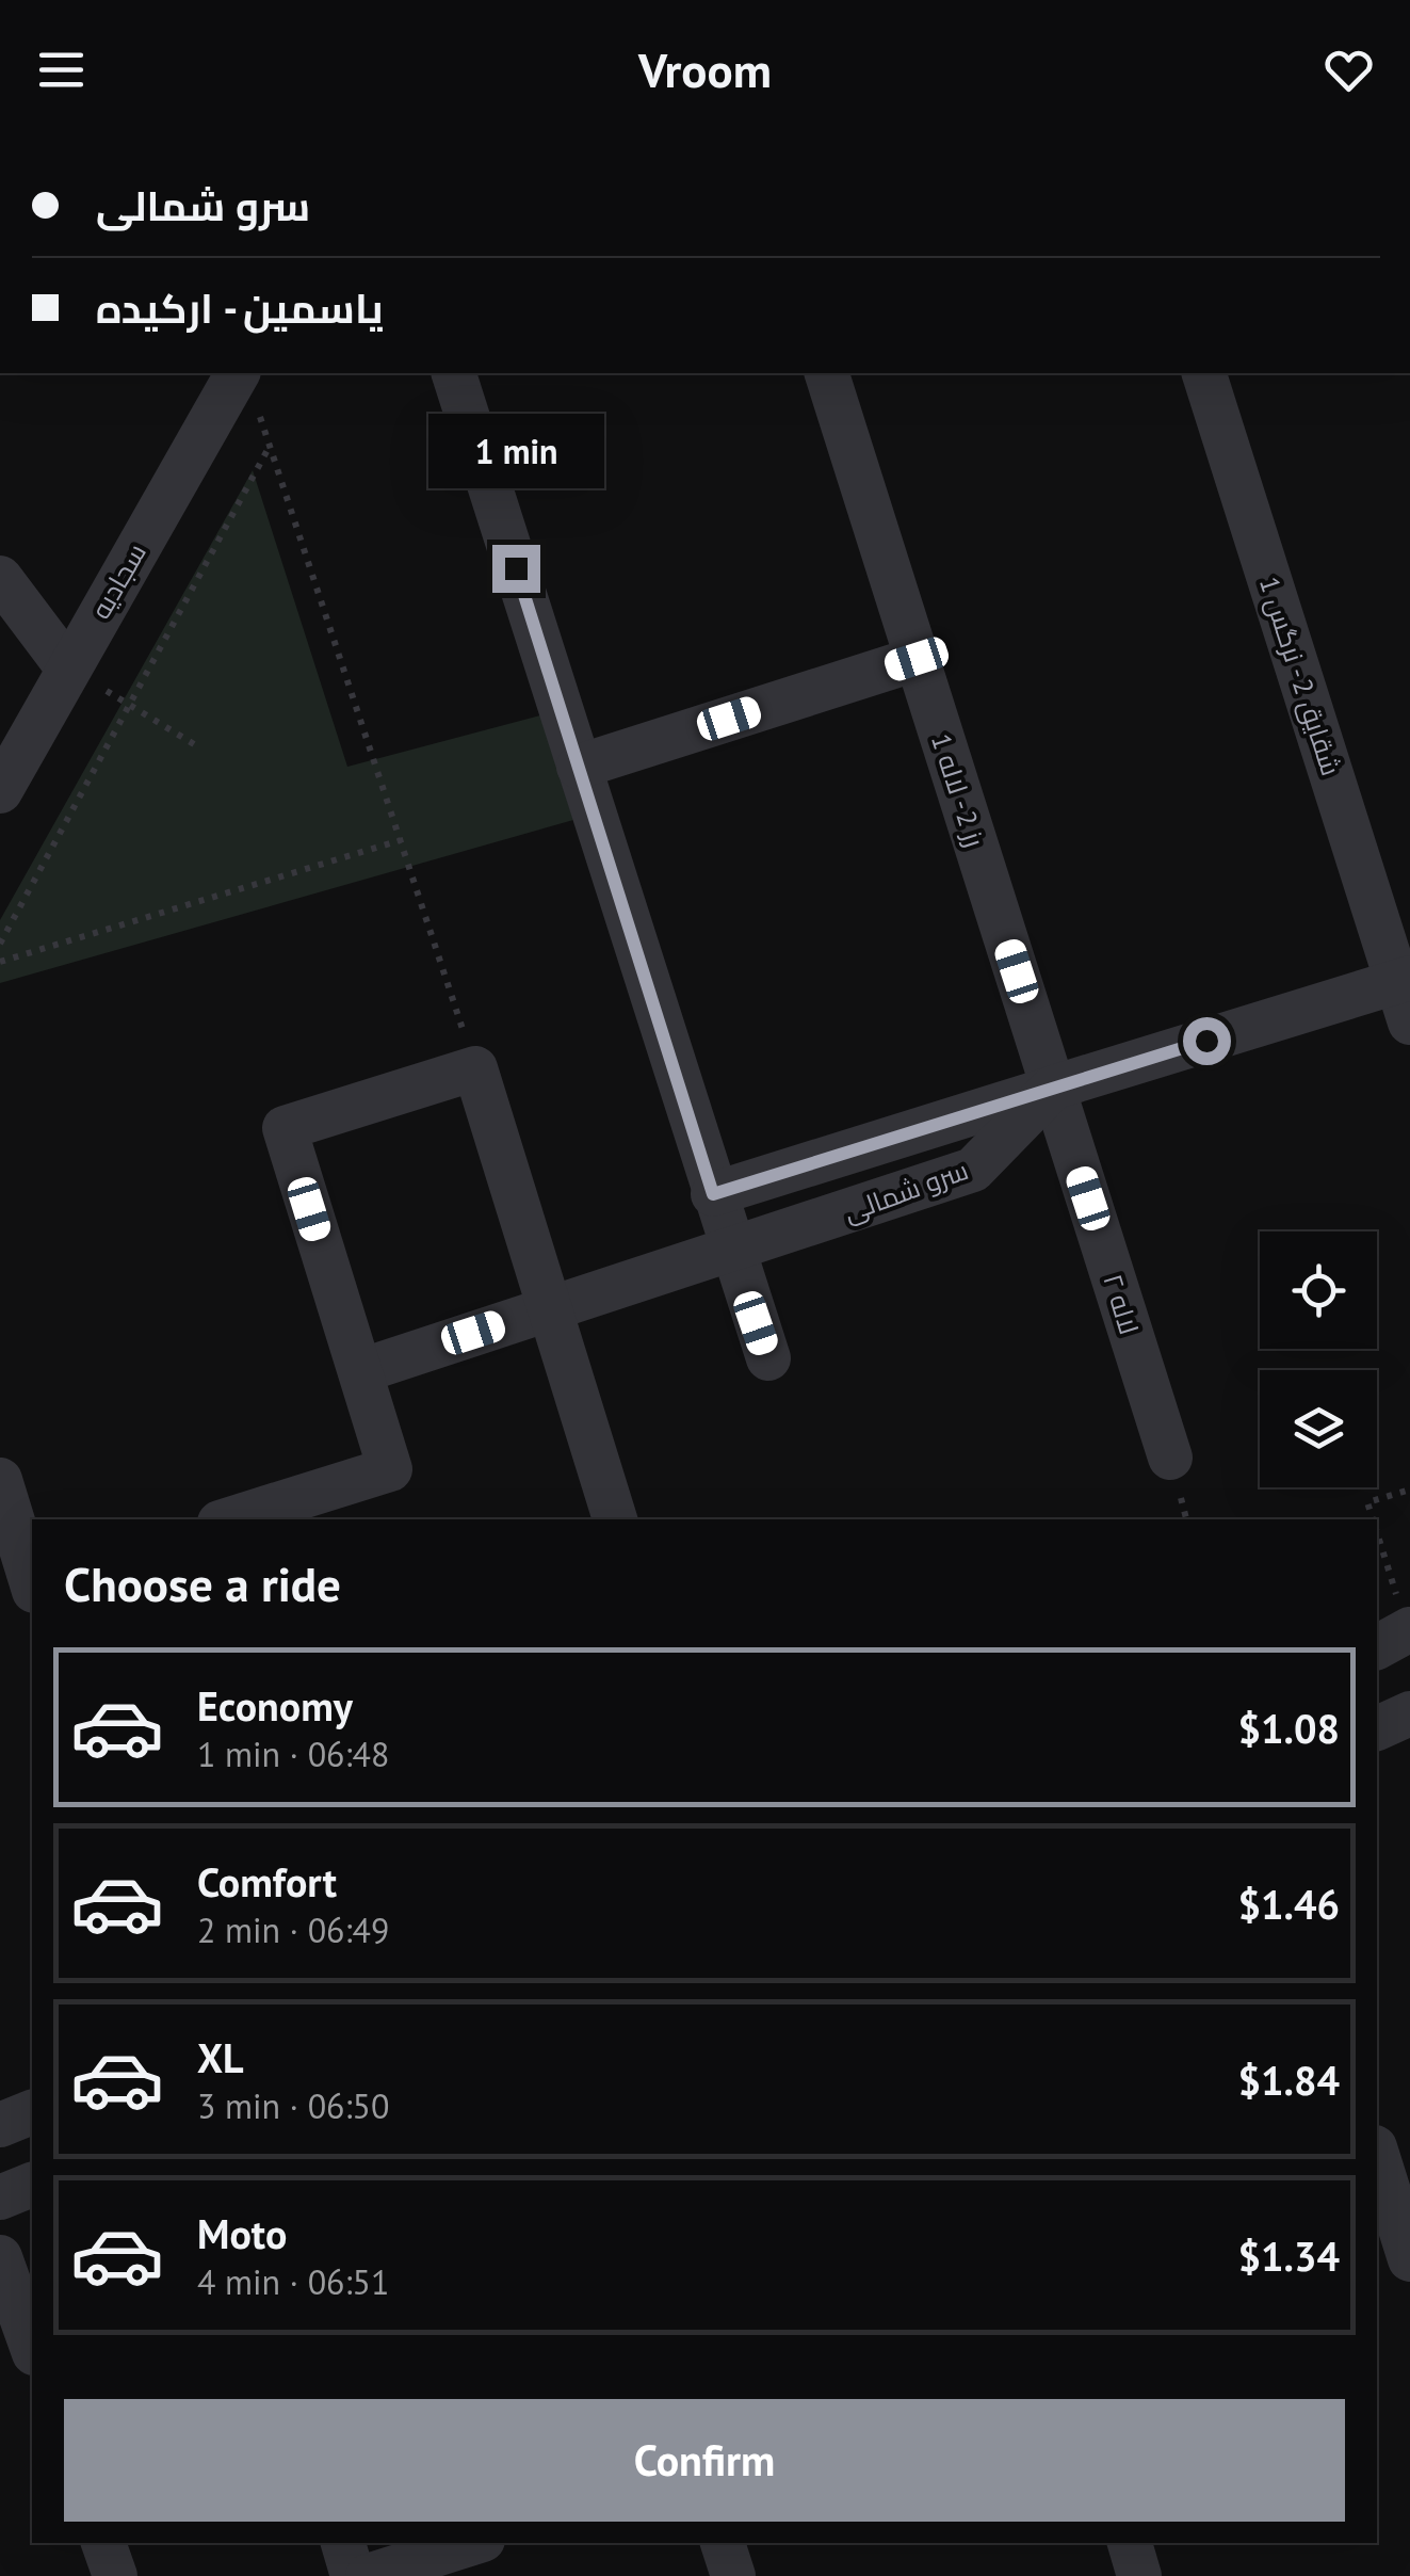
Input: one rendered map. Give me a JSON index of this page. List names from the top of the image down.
{
  "streets": {
    "street": [
      "سجادیه",
      "شقایق 2 - نرگس 1",
      "رز 2 - لاله 1",
      "سرو شمالی",
      "لاله ۲"
    ]
  },
  "crossings": [
    ["شقایق 2 - نرگس 1", "سرو شمالی"],
    ["رز 2 - لاله 1", "سرو شمالی"],
    ["رز 2 - لاله 1", "لاله ۲"],
    ["سرو شمالی", "لاله ۲"]
  ],
  "page": {
    "header": "Vroom",
    "banner": ["سرو شمالی", "یاسمین - ارکیده"],
    "bubble": "1 min",
    "heading": "Choose a ride",
    "list": [
      {
        "name": "Economy",
        "note": "1 min · 06:48",
        "value": "$1.08"
      },
      {
        "name": "Comfort",
        "note": "2 min · 06:49",
        "value": "$1.46"
      },
      {
        "name": "XL",
        "note": "3 min · 06:50",
        "value": "$1.84"
      },
      {
        "name": "Moto",
        "note": "4 min · 06:51",
        "value": "$1.34"
      }
    ],
    "buttons": "Confirm"
  }
}
